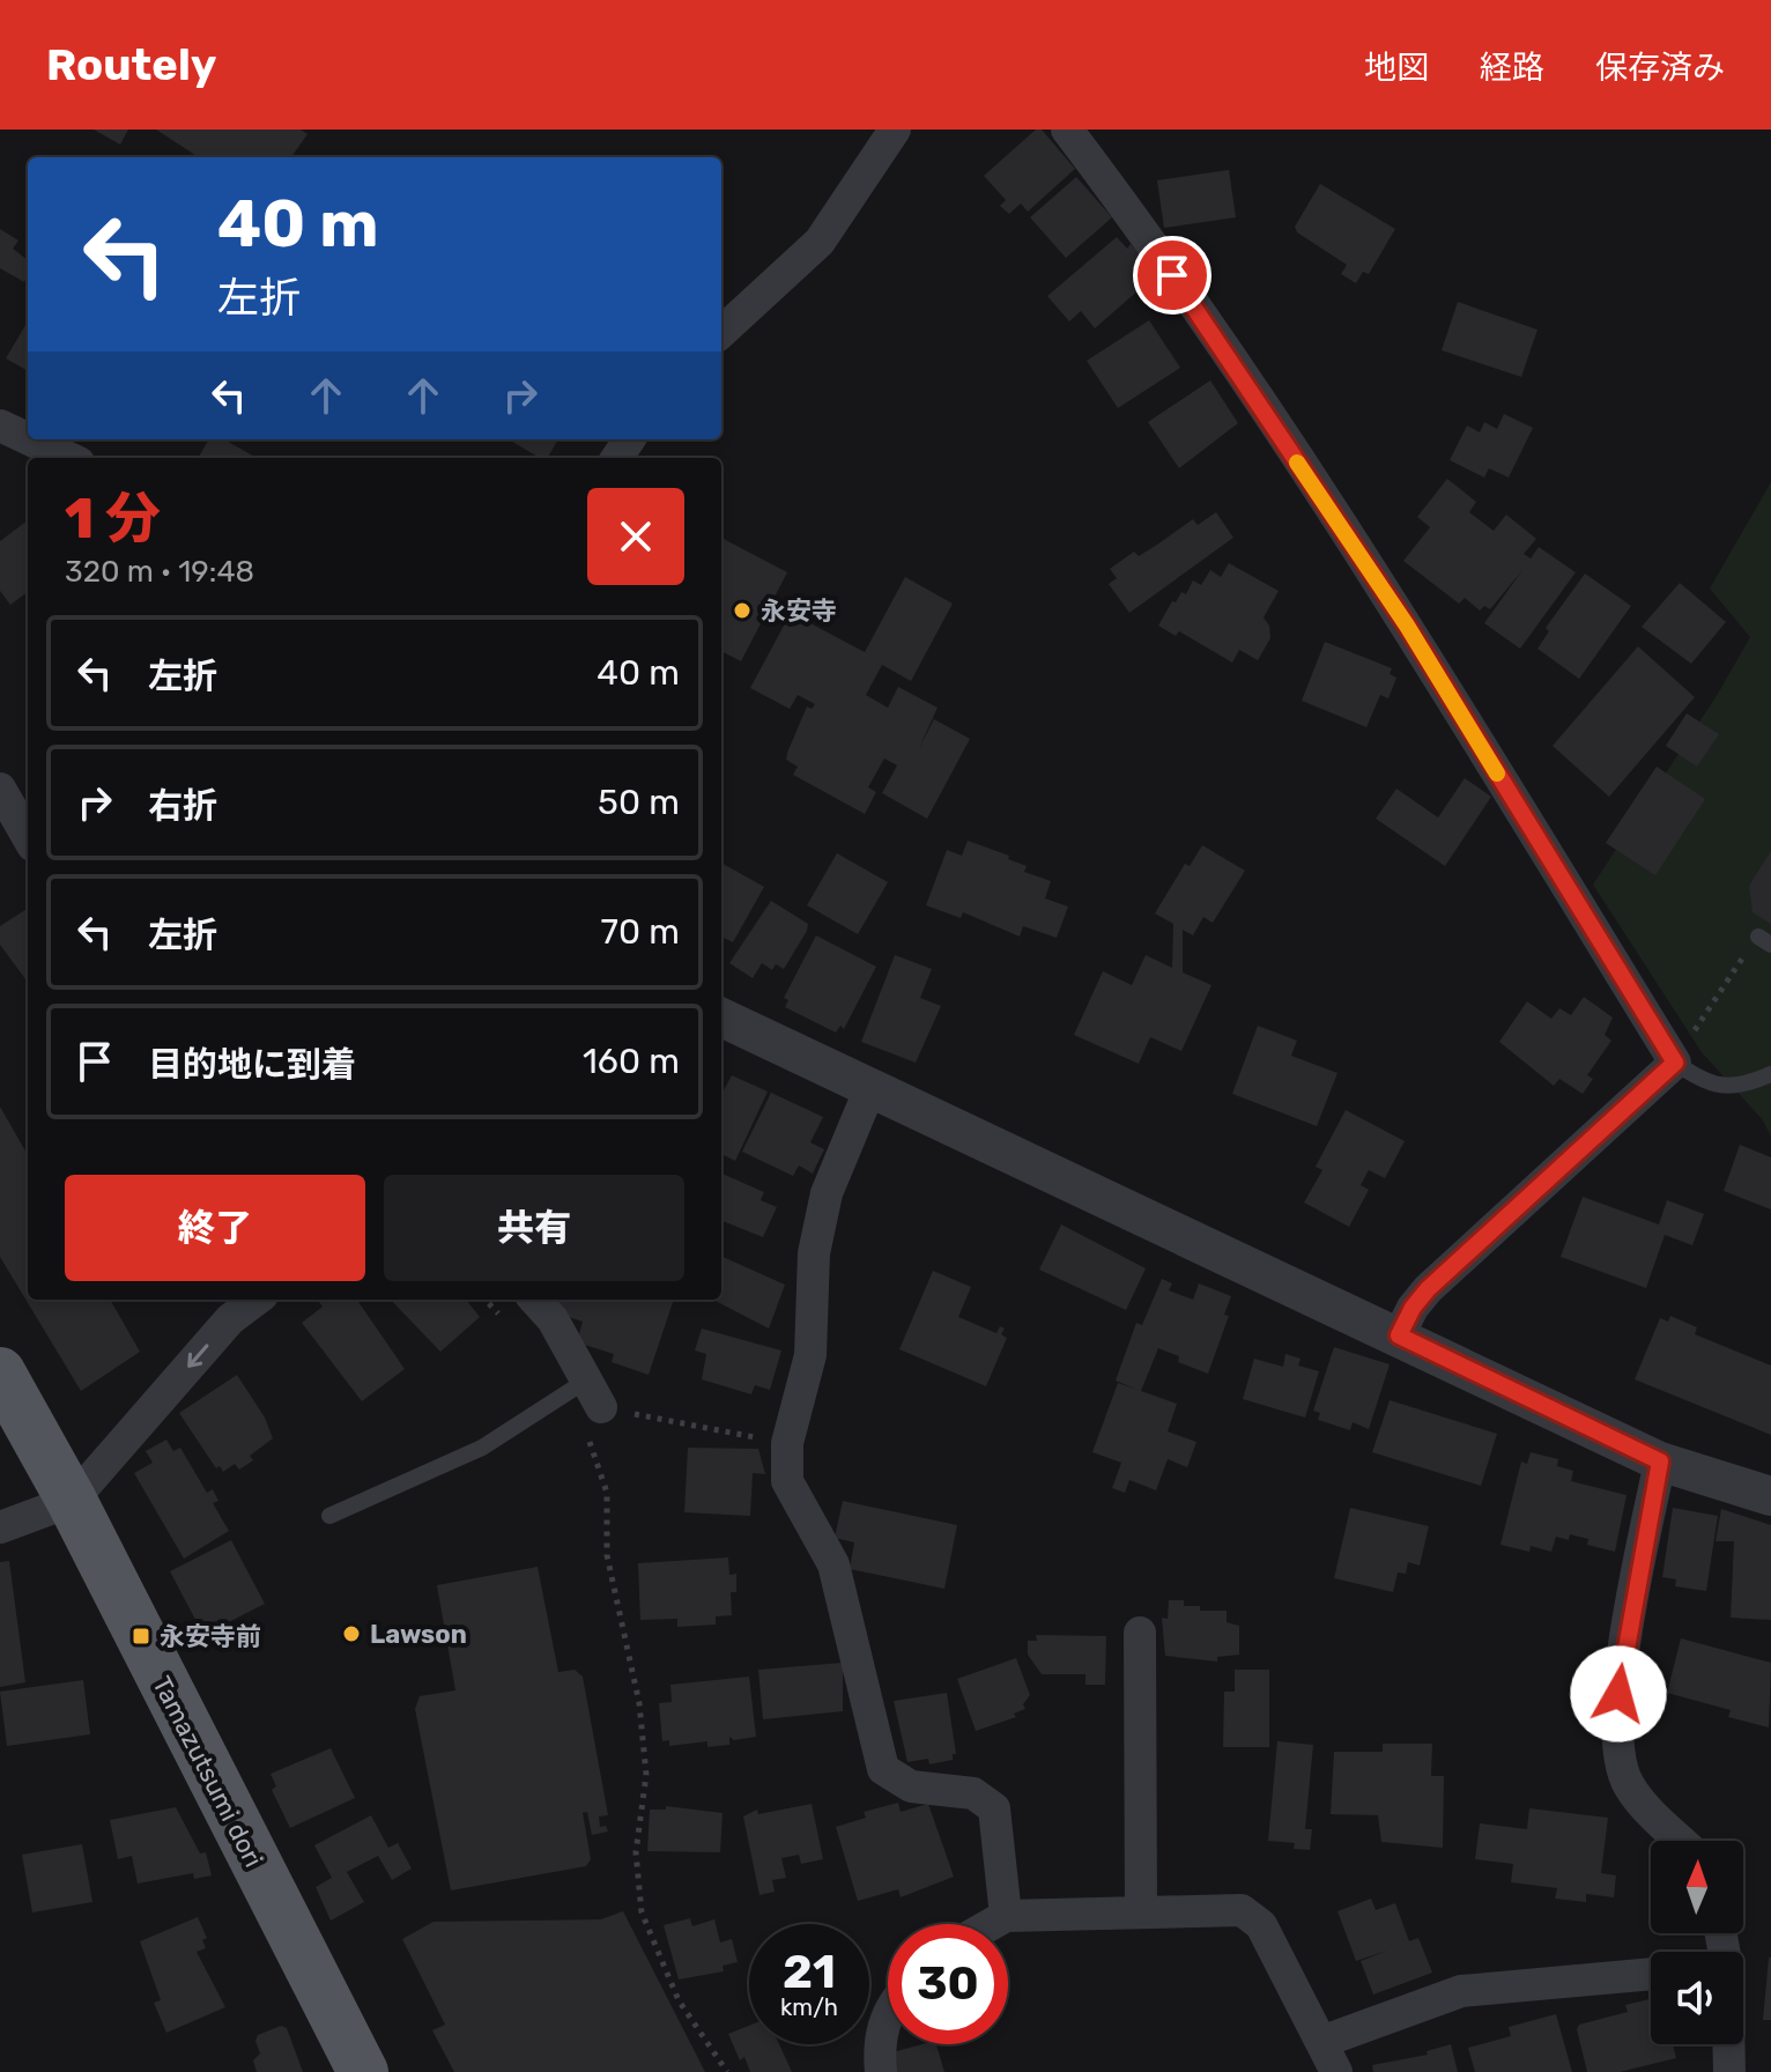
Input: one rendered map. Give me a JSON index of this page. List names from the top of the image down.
{
  "streets": {
    "main road": ["Tamazutsumi dori"]
  },
  "places": {
    "other": ["永安寺", "Lawson"],
    "transit": ["永安寺前"]
  },
  "north": "top",
  "page": {
    "header": "Routely",
    "nav": ["地図", "経路", "保存済み"],
    "turn": ["40 m", "左折"],
    "heading": ["1 分", "320 m · 19:48"],
    "list": [
      {
        "name": "左折",
        "value": "40 m"
      },
      {
        "name": "右折",
        "value": "50 m"
      },
      {
        "name": "左折",
        "value": "70 m"
      },
      {
        "name": "目的地に到着",
        "value": "160 m"
      }
    ],
    "buttons": ["終了", "共有"],
    "speed": "21 km/h",
    "limit": "30"
  }
}
